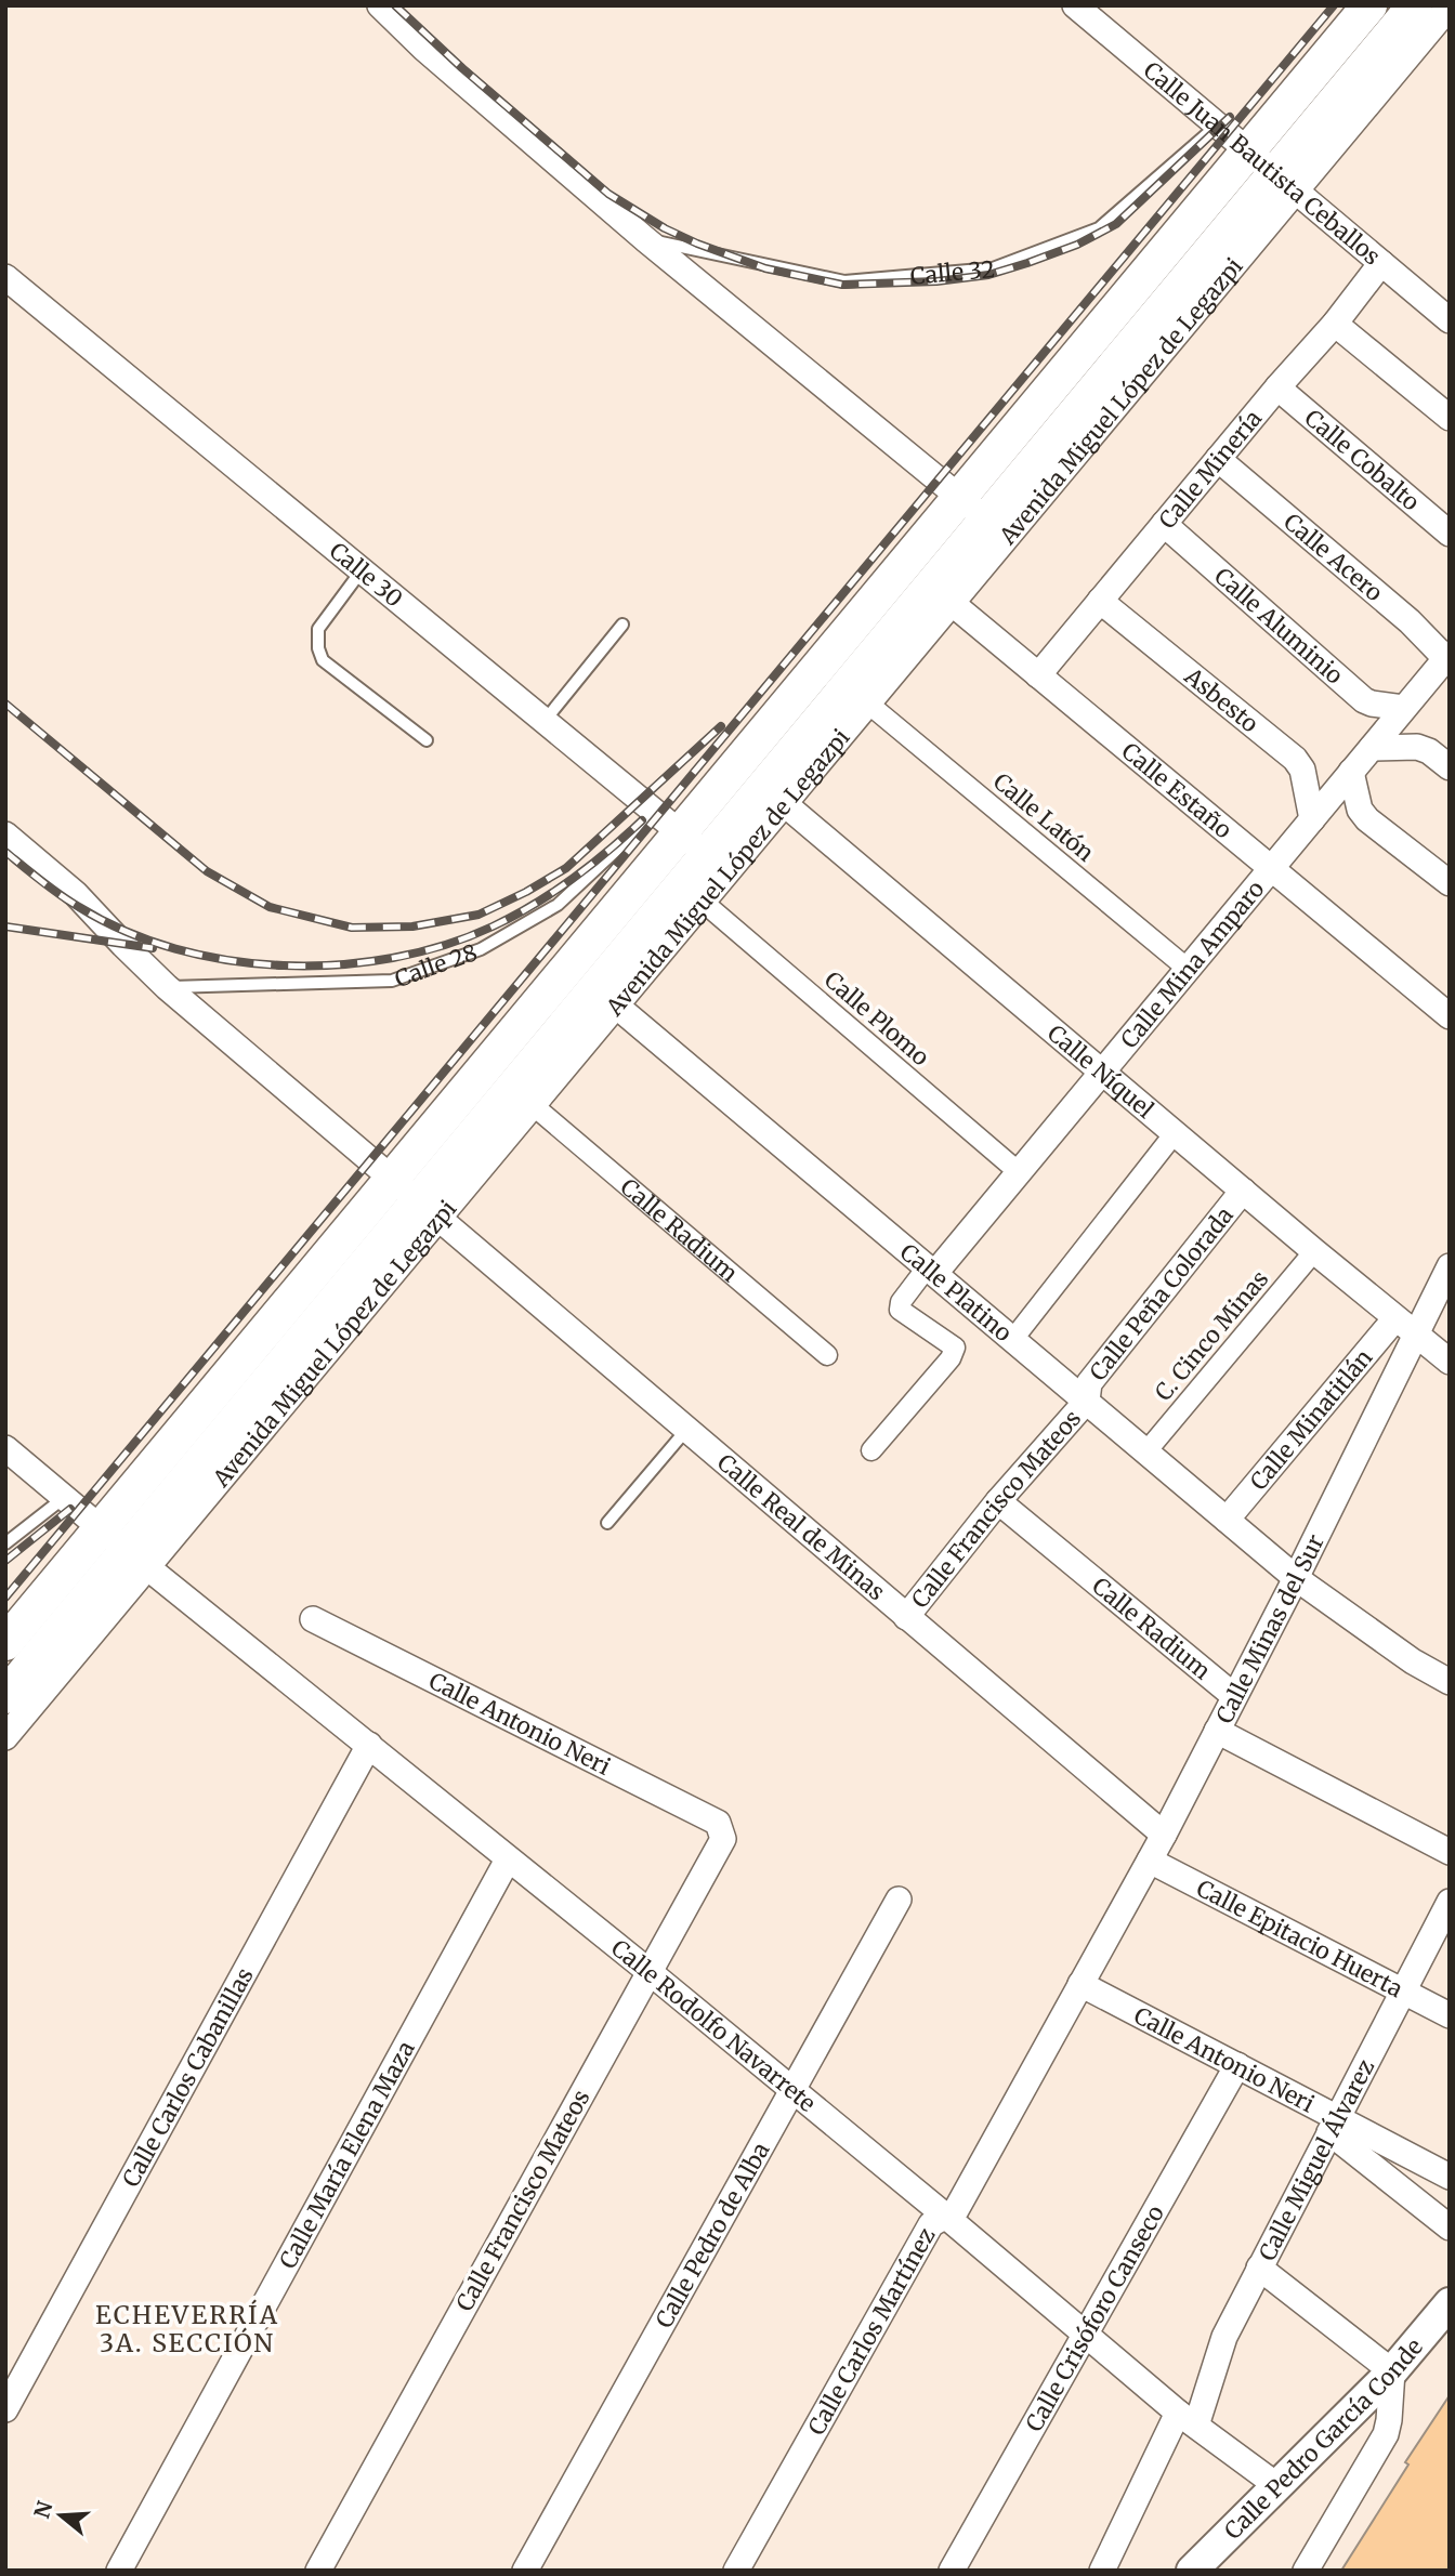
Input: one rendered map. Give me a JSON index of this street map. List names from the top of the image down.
{
  "streets": {
    "main road": ["Avenida Miguel López de Legazpi"],
    "street": [
      "Calle Juan Bautista Ceballos",
      "Calle 32",
      "Calle Cobalto",
      "Calle Minería",
      "Calle Acero",
      "Calle 30",
      "Calle Aluminio",
      "Asbesto",
      "Calle Estaño",
      "Calle Latón",
      "Calle Mina Amparo",
      "Calle Plomo",
      "Calle Níquel",
      "Calle Radium",
      "Calle Platino",
      "Calle Peña Colorada",
      "C. Cinco Minas",
      "Calle Minatitlán",
      "Calle Francisco Mateos",
      "Calle Real de Minas",
      "Calle Minas del Sur",
      "Calle Antonio Neri",
      "Calle Epitacio Huerta",
      "Calle Rodolfo Navarrete",
      "Calle Carlos Cabanillas",
      "Calle María Elena Maza",
      "Calle Miguel Álvarez",
      "Calle Pedro de Alba",
      "Calle Crisóforo Canseco",
      "Calle Carlos Martínez",
      "Calle Pedro García Conde"
    ],
    "lane": ["Calle 28"]
  },
  "crossings": [
    ["Calle Juan Bautista Ceballos", "Calle 32"],
    ["Calle Juan Bautista Ceballos", "Avenida Miguel López de Legazpi"],
    ["Calle Juan Bautista Ceballos", "Calle Minería"],
    ["Calle 32", "Avenida Miguel López de Legazpi"],
    ["Avenida Miguel López de Legazpi", "Calle 30"],
    ["Avenida Miguel López de Legazpi", "Calle Estaño"],
    ["Avenida Miguel López de Legazpi", "Calle Latón"],
    ["Avenida Miguel López de Legazpi", "Calle 28"],
    ["Avenida Miguel López de Legazpi", "Calle Plomo"],
    ["Avenida Miguel López de Legazpi", "Calle Níquel"],
    ["Avenida Miguel López de Legazpi", "Calle Radium"],
    ["Avenida Miguel López de Legazpi", "Calle Platino"],
    ["Avenida Miguel López de Legazpi", "Calle Real de Minas"],
    ["Avenida Miguel López de Legazpi", "Calle Rodolfo Navarrete"],
    ["Calle Cobalto", "Calle Minería"],
    ["Calle Minería", "Calle Acero"],
    ["Calle Minería", "Calle Aluminio"],
    ["Calle Minería", "Asbesto"],
    ["Calle Minería", "Calle Estaño"],
    ["Calle Acero", "Calle Mina Amparo"],
    ["Calle 30", "Calle 28"],
    ["Calle Aluminio", "Calle Mina Amparo"],
    ["Asbesto", "Calle Mina Amparo"],
    ["Calle Estaño", "Calle Mina Amparo"],
    ["Calle Latón", "Calle Mina Amparo"],
    ["Calle Mina Amparo", "Calle Plomo"],
    ["Calle Mina Amparo", "Calle Níquel"],
    ["Calle Mina Amparo", "Calle Platino"],
    ["Calle Níquel", "Calle Peña Colorada"],
    ["Calle Níquel", "C. Cinco Minas"],
    ["Calle Níquel", "Calle Minatitlán"],
    ["Calle Níquel", "Calle Minas del Sur"],
    ["Calle Radium", "Calle Francisco Mateos"],
    ["Calle Radium", "Calle Minas del Sur"],
    ["Calle Platino", "Calle Peña Colorada"],
    ["Calle Platino", "C. Cinco Minas"],
    ["Calle Platino", "Calle Minatitlán"],
    ["Calle Platino", "Calle Francisco Mateos"],
    ["Calle Platino", "Calle Minas del Sur"],
    ["Calle Peña Colorada", "Calle Francisco Mateos"],
    ["Calle Francisco Mateos", "Calle Real de Minas"],
    ["Calle Francisco Mateos", "Calle Antonio Neri"],
    ["Calle Francisco Mateos", "Calle Rodolfo Navarrete"],
    ["Calle Real de Minas", "Calle Minas del Sur"],
    ["Calle Minas del Sur", "Calle Antonio Neri"],
    ["Calle Minas del Sur", "Calle Epitacio Huerta"],
    ["Calle Minas del Sur", "Calle Carlos Martínez"],
    ["Calle Antonio Neri", "Calle Miguel Álvarez"],
    ["Calle Antonio Neri", "Calle Crisóforo Canseco"],
    ["Calle Antonio Neri", "Calle Carlos Martínez"],
    ["Calle Epitacio Huerta", "Calle Miguel Álvarez"],
    ["Calle Rodolfo Navarrete", "Calle Carlos Cabanillas"],
    ["Calle Rodolfo Navarrete", "Calle María Elena Maza"],
    ["Calle Rodolfo Navarrete", "Calle Miguel Álvarez"],
    ["Calle Rodolfo Navarrete", "Calle Pedro de Alba"],
    ["Calle Rodolfo Navarrete", "Calle Crisóforo Canseco"],
    ["Calle Rodolfo Navarrete", "Calle Carlos Martínez"],
    ["Calle Rodolfo Navarrete", "Calle Pedro García Conde"]
  ],
  "districts": ["ECHEVERRÍA 3A. SECCIÓN"],
  "north": "left"
}
